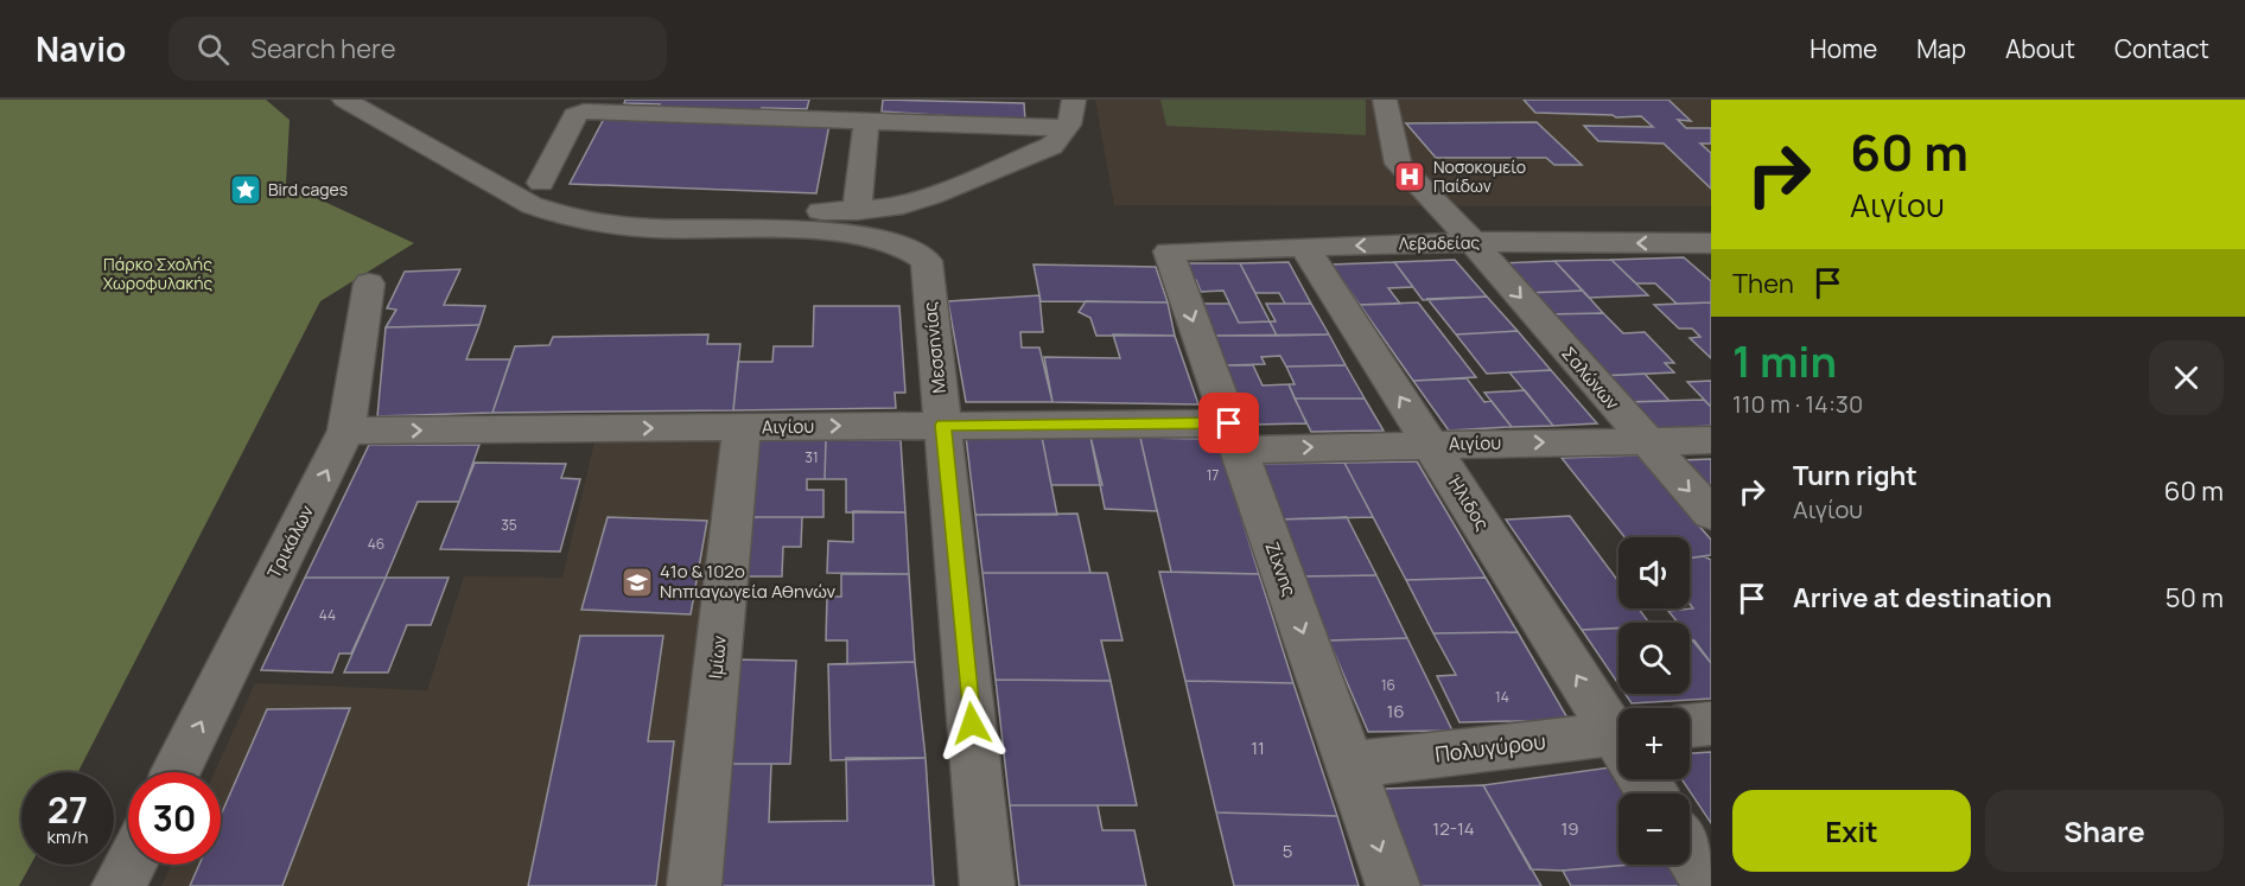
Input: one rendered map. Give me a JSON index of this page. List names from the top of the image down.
{
  "streets": {
    "street": [
      "Λεβαδείας",
      "Μεσσηνίας",
      "Σαλώνων",
      "Αιγίου",
      "Ήλιδος",
      "Τρικάλων",
      "Ζίχνης",
      "Ιμίων",
      "Πολυγύρου"
    ]
  },
  "crossings": [
    ["Λεβαδείας", "Σαλώνων"],
    ["Λεβαδείας", "Ήλιδος"],
    ["Λεβαδείας", "Ζίχνης"],
    ["Μεσσηνίας", "Αιγίου"],
    ["Σαλώνων", "Αιγίου"],
    ["Αιγίου", "Ήλιδος"],
    ["Αιγίου", "Τρικάλων"],
    ["Αιγίου", "Ζίχνης"],
    ["Αιγίου", "Ιμίων"],
    ["Ζίχνης", "Πολυγύρου"]
  ],
  "one_way": [
    "Λεβαδείας",
    "Σαλώνων",
    "Αιγίου",
    "Ήλιδος",
    "Τρικάλων",
    "Ζίχνης"
  ],
  "parks": ["Πάρκο Σχολής Χωροφυλακής"],
  "places": {
    "hospital": ["Νοσοκομείο Παίδων"],
    "place": ["Bird cages"],
    "school or university": ["41ο & 102ο Νηπιαγωγεία Αθηνών"]
  },
  "house_numbers": [
    "31",
    "17",
    "35",
    "46",
    "44",
    "16",
    "14",
    "16",
    "11",
    "12-14",
    "19",
    "5"
  ],
  "page": {
    "header": "Navio",
    "search": "Search here",
    "nav": [
      "Home",
      "Map",
      "About",
      "Contact"
    ],
    "turn": ["60 m", "Αιγίου"],
    "then": "Then",
    "heading": ["1 min", "110 m · 14:30"],
    "list": [
      {
        "name": "Turn right",
        "note": "Αιγίου",
        "value": "60 m"
      },
      {
        "name": "Arrive at destination",
        "value": "50 m"
      }
    ],
    "map_buttons": ["+", "−"],
    "speed": "27 km/h",
    "limit": "30",
    "buttons": ["Exit", "Share"]
  }
}
